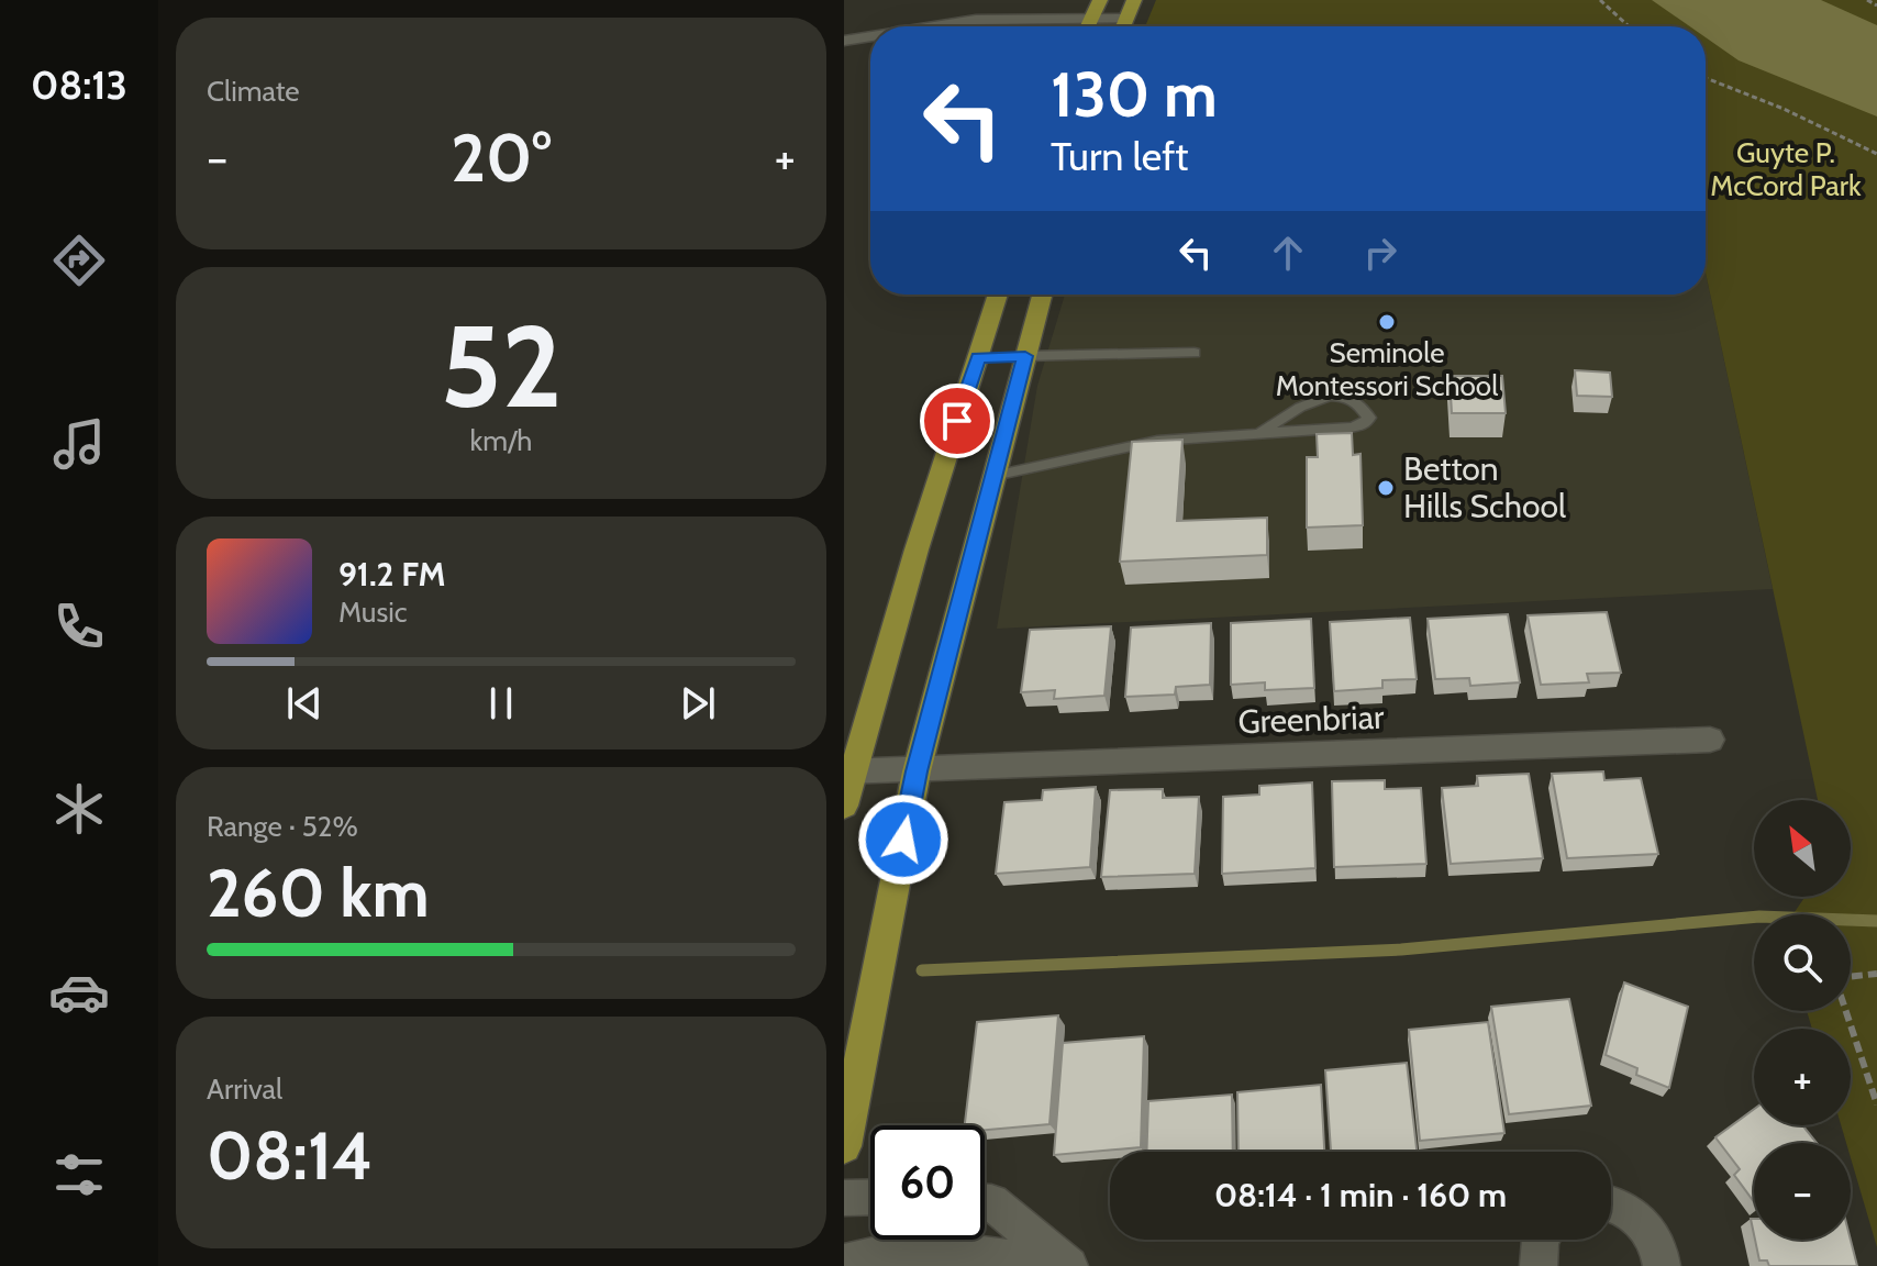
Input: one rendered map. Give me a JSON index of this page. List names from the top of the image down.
{
  "streets": {
    "street": ["Greenbriar"]
  },
  "parks": ["Guyte P. McCord Park"],
  "places": ["Seminole Montessori School", "Betton Hills School"],
  "north": "top left",
  "page": {
    "tabs": "08:13",
    "tile": [
      "Climate",
      ["52", "km/h"],
      ["Range · 52%", "260 km"],
      ["Arrival", "08:14"]
    ],
    "turn": ["130 m", "Turn left"],
    "heat": ["−", "20°", "+"],
    "song": ["91.2 FM", "Music"],
    "map_buttons": ["+", "−"],
    "limit": "60",
    "trip": "08:14 · 1 min · 160 m"
  }
}
